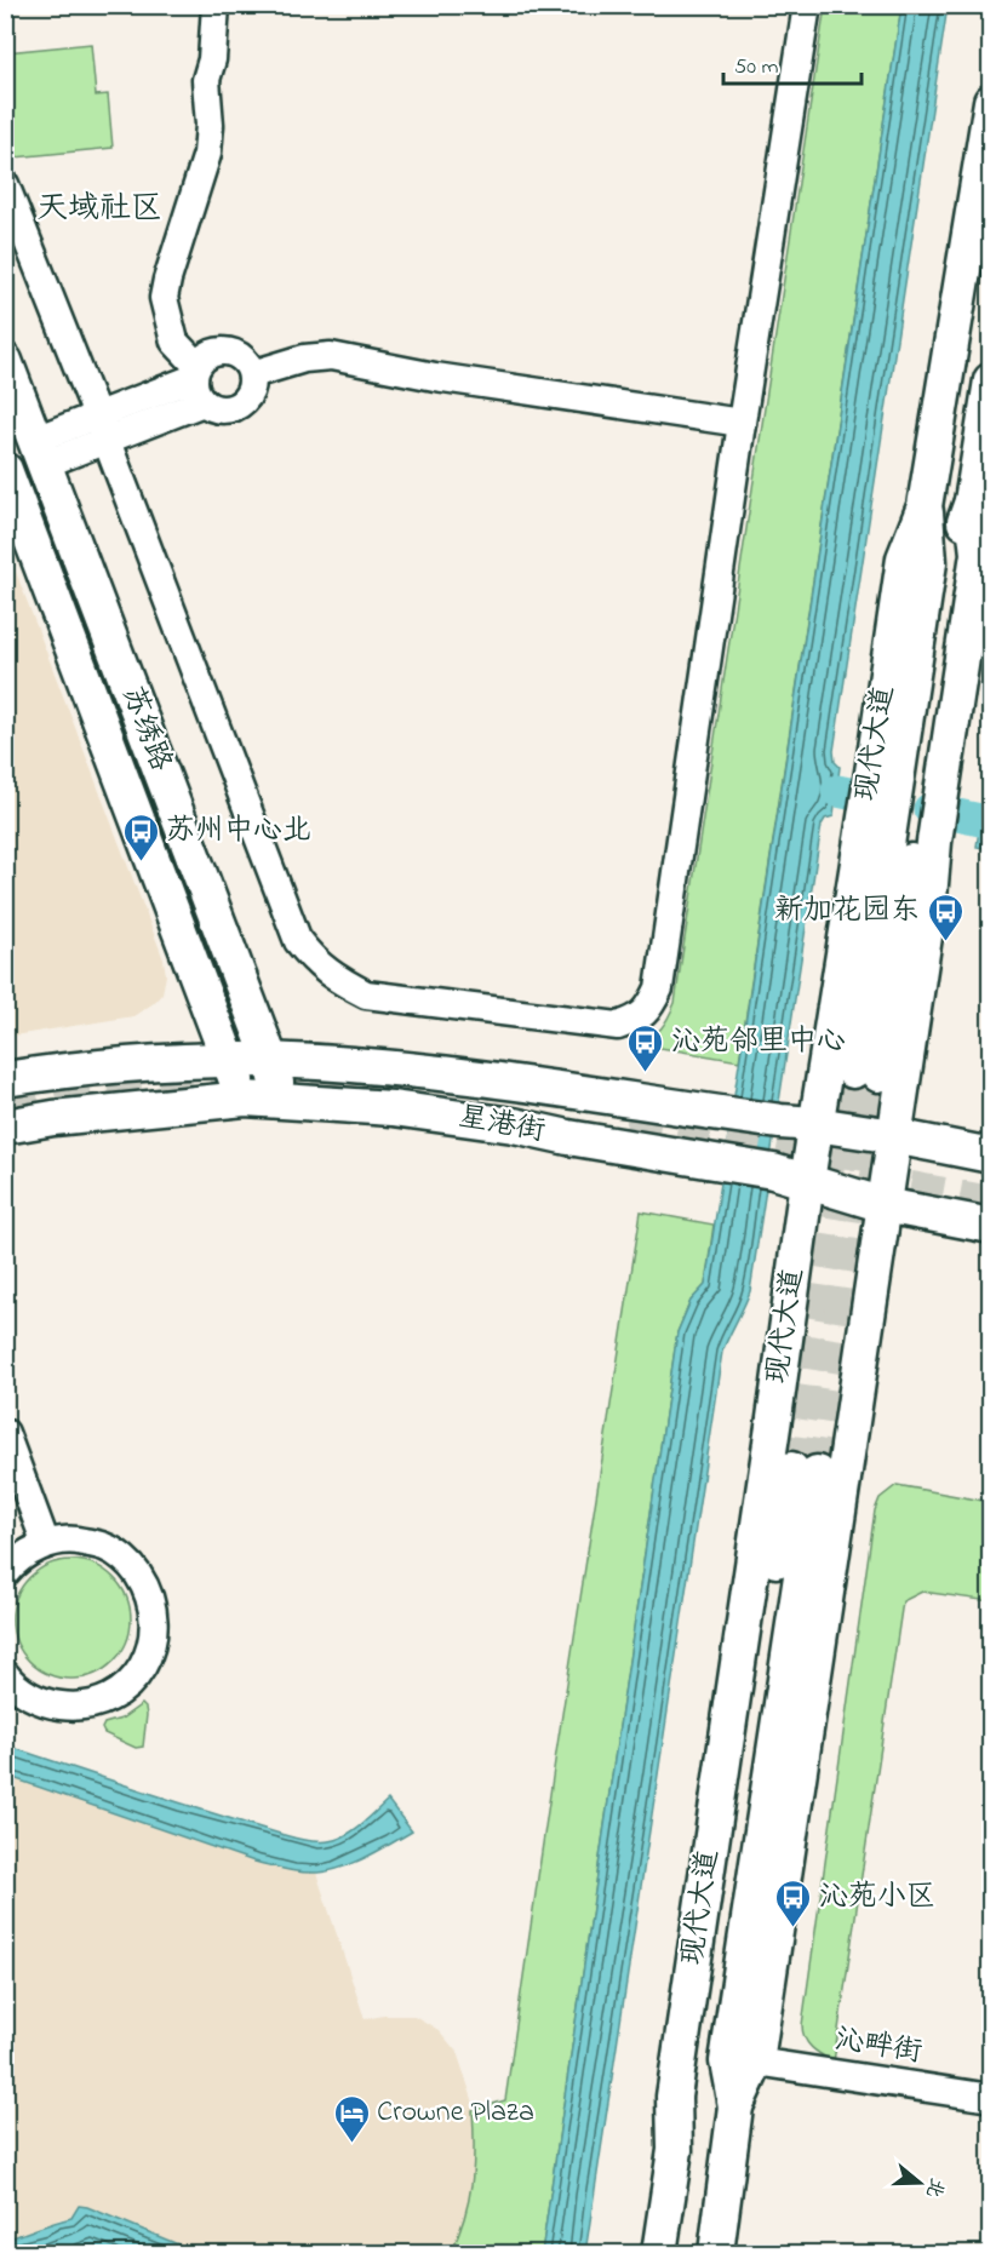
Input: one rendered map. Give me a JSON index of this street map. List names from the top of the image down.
{
  "streets": {
    "main road": ["苏绣路", "现代大道", "星港街"],
    "street": ["沁畔街"]
  },
  "crossings": [
    ["苏绣路", "星港街"],
    ["现代大道", "星港街"],
    ["现代大道", "沁畔街"]
  ],
  "districts": ["天域社区"],
  "places": {
    "bus stop": [
      "苏州中心北",
      "新加花园东",
      "沁苑邻里中心",
      "沁苑小区"
    ],
    "hotel": ["Crowne Plaza"]
  },
  "scale_bar": "50 m",
  "north": "right"
}
